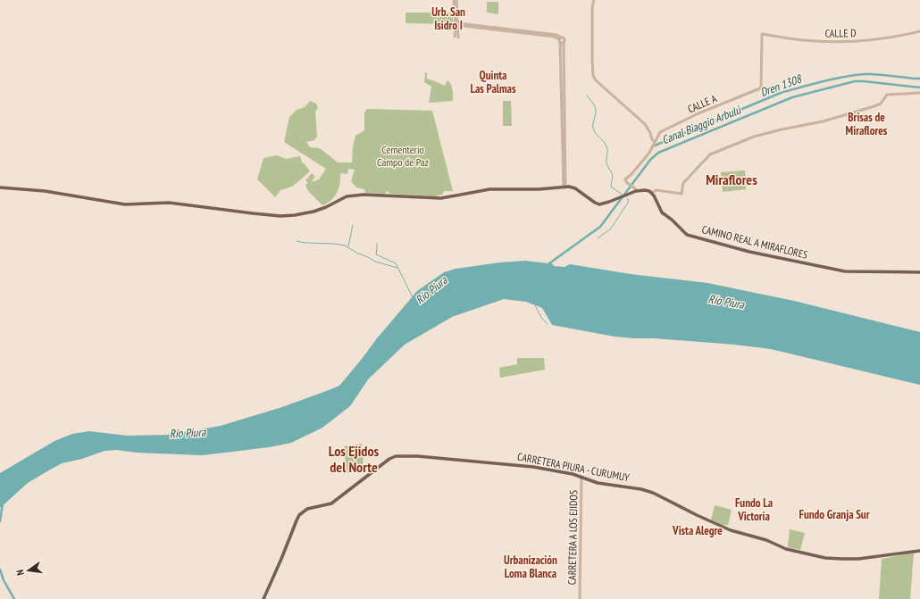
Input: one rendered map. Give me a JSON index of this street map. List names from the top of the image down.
{
  "streets": {
    "main road": ["CAMINO REAL A MIRAFLORES", "CARRETERA PIURA - CURUMUY"],
    "street": ["CALLE D", "CALLE A", "CARRETERA A LOS EJIDOS"]
  },
  "crossings": [
    ["CALLE D", "CALLE A"],
    ["CARRETERA PIURA - CURUMUY", "CARRETERA A LOS EJIDOS"]
  ],
  "districts": [
    "Urb. San Isidro I",
    "Quinta Las Palmas",
    "Brisas de Miraflores",
    "Miraflores",
    "Los Ejidos del Norte",
    "Fundo La Victoria",
    "Fundo Granja Sur",
    "Vista Alegre",
    "Urbanización Loma Blanca"
  ],
  "water": ["Dren 1308", "Canal Biaggio Arbulú", "Río Piura"],
  "parks": ["Cementerio Campo de Paz"],
  "north": "left"
}
